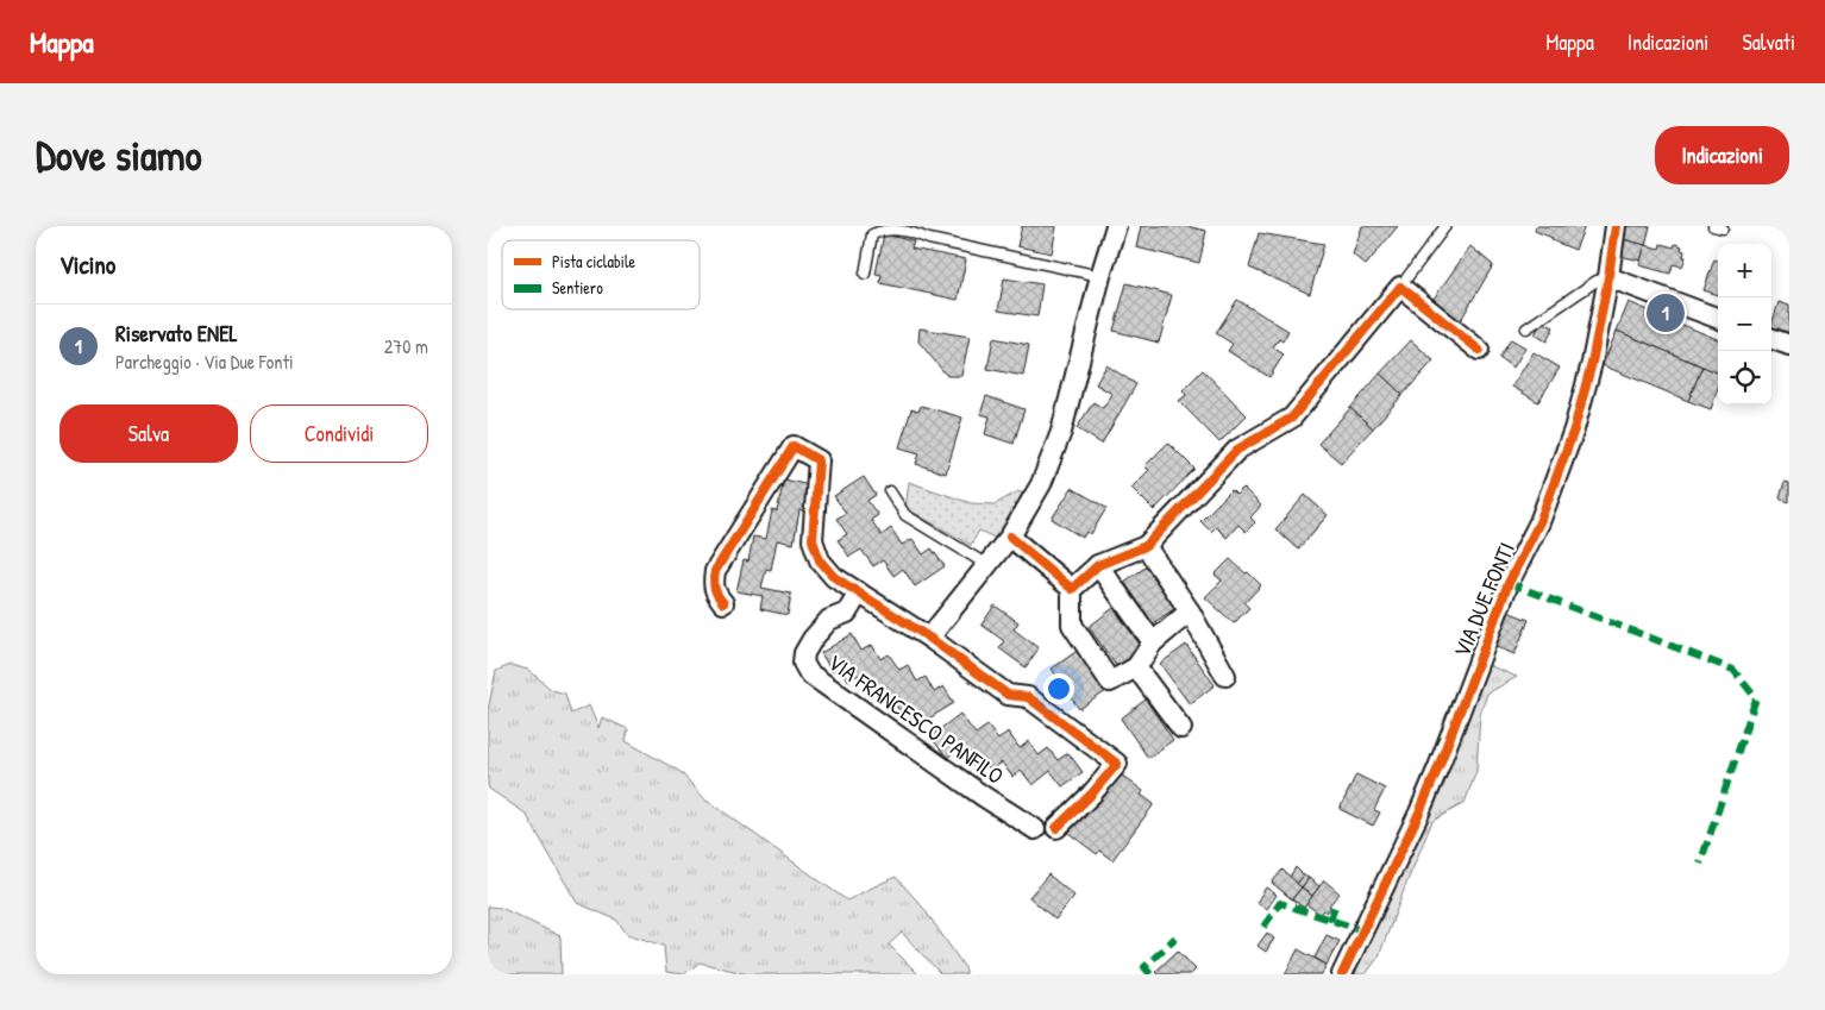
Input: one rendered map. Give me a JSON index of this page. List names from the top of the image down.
{
  "streets": {
    "street": ["VIA DUE FONTI", "VIA FRANCESCO PANFILO"]
  },
  "legend": ["Pista ciclabile", "Sentiero"],
  "page": {
    "header": "Mappa",
    "nav": ["Mappa", "Indicazioni", "Salvati"],
    "buttons": [
      "Indicazioni",
      ["Salva", "Condividi"]
    ],
    "title": "Dove siamo",
    "heading": "Vicino",
    "map_buttons": ["+", "−"],
    "pins": "1",
    "list": [
      {
        "mark": "1",
        "name": "Riservato ENEL",
        "note": "Parcheggio · Via Due Fonti",
        "value": "270 m"
      }
    ]
  }
}
